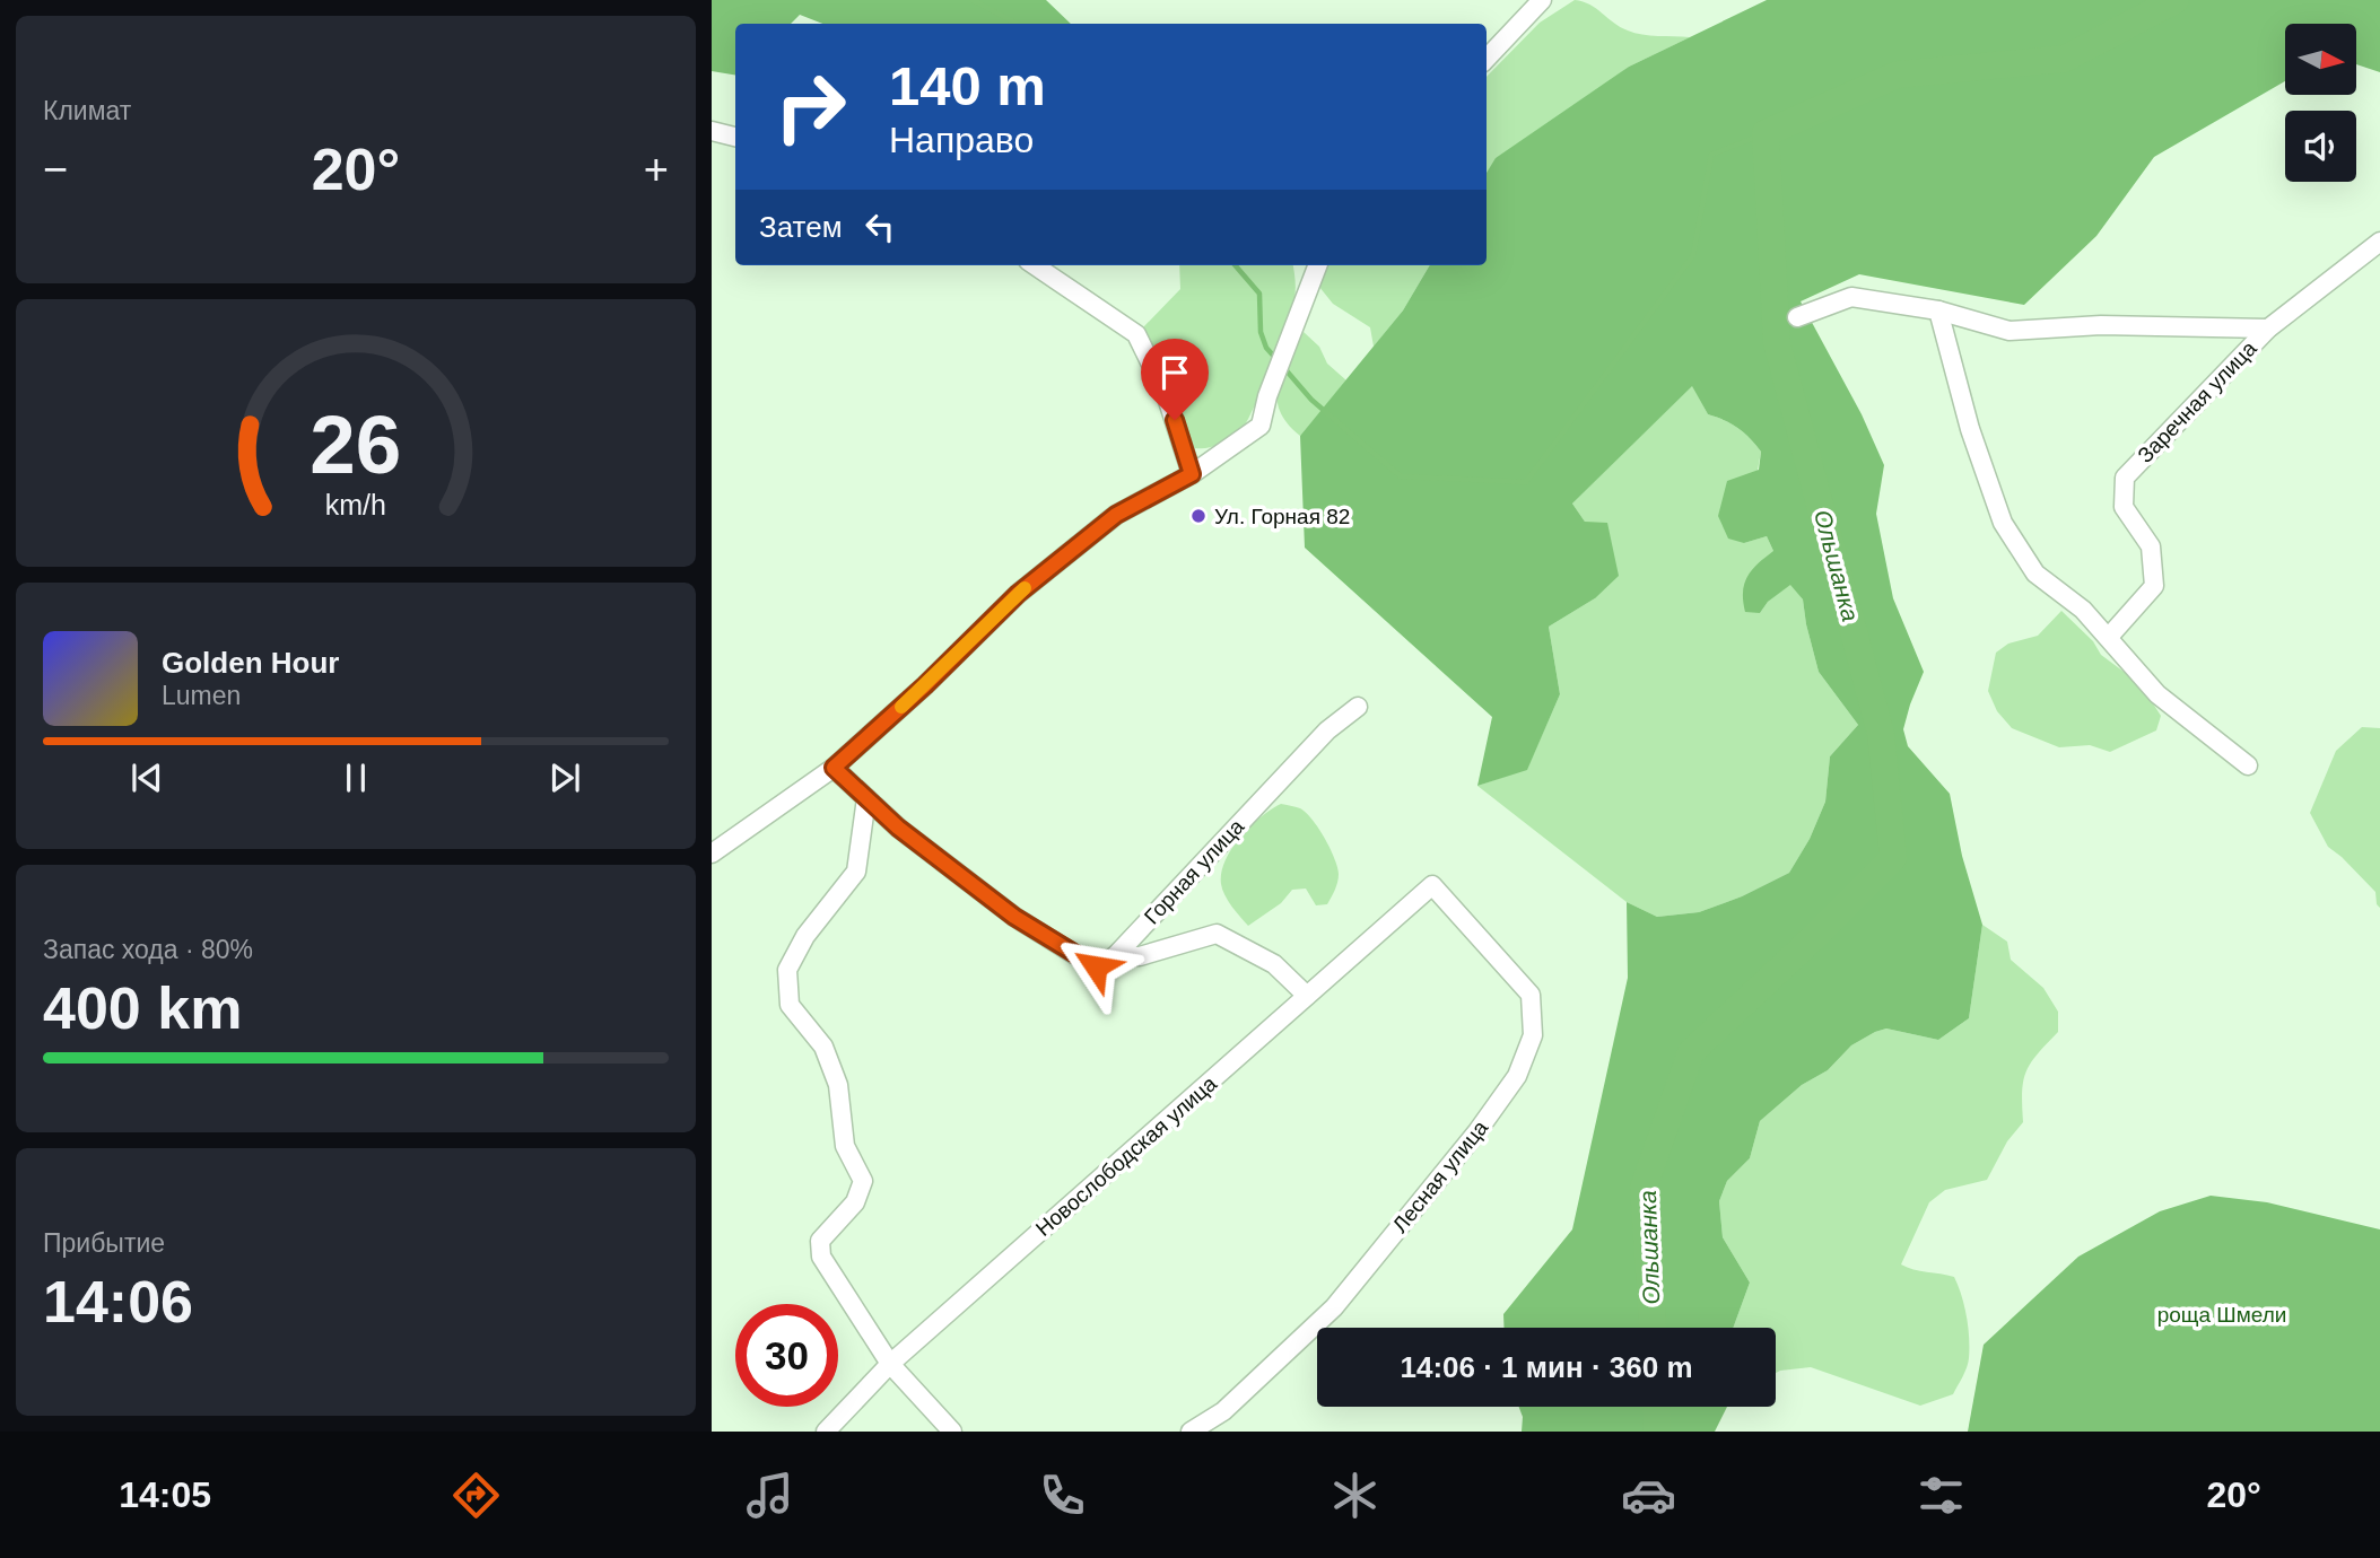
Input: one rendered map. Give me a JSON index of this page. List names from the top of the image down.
{
  "streets": {
    "street": [
      "Заречная улица",
      "Горная улица",
      "Новослободская улица",
      "Лесная улица"
    ]
  },
  "crossings": [
    ["Новослободская улица", "Лесная улица"]
  ],
  "water": ["Ольшанка"],
  "parks": ["роща Шмели"],
  "places": ["Ул. Горная 82"],
  "north": "right",
  "page": {
    "tile": [
      "Климат",
      ["Запас хода · 80%", "400 km"],
      ["Прибытие", "14:06"]
    ],
    "turn": ["140 m", "Направо"],
    "heat": ["−", "20°", "+"],
    "then": "Затем",
    "song": ["Golden Hour", "Lumen"],
    "limit": "30",
    "trip": "14:06 · 1 мин · 360 m",
    "tabs": ["14:05", "20°"],
    "gauge": ["26", "km/h"]
  }
}
